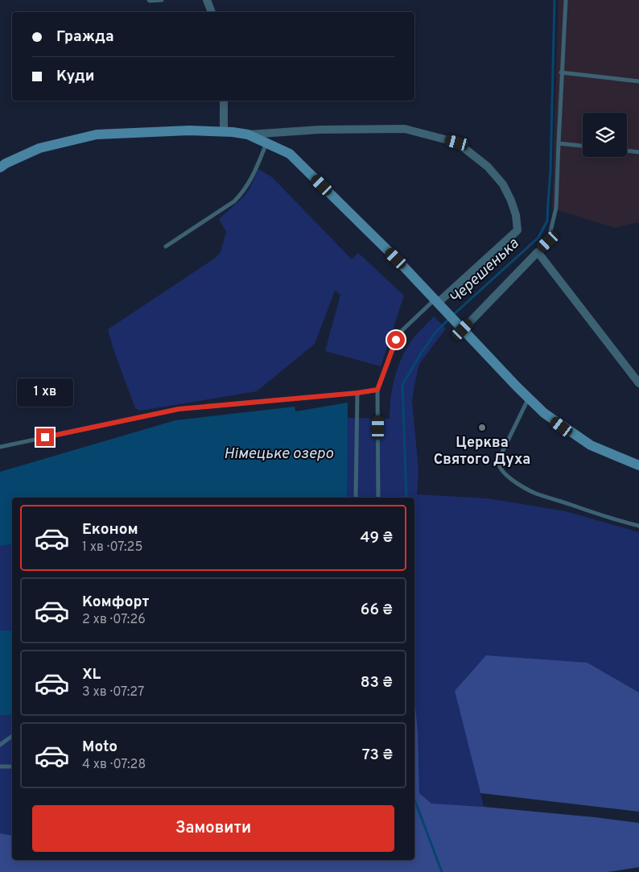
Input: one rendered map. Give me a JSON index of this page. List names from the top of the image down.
{
  "water": ["Черешенька", "Німецьке озеро"],
  "places": ["Церква Святого Духа"],
  "page": {
    "banner": ["Гражда", "Куди"],
    "bubble": "1 хв",
    "list": [
      {
        "name": "Економ",
        "note": "1 хв · 07:25",
        "value": "49 ₴"
      },
      {
        "name": "Комфорт",
        "note": "2 хв · 07:26",
        "value": "66 ₴"
      },
      {
        "name": "XL",
        "note": "3 хв · 07:27",
        "value": "83 ₴"
      },
      {
        "name": "Moto",
        "note": "4 хв · 07:28",
        "value": "73 ₴"
      }
    ],
    "buttons": "Замовити"
  }
}
